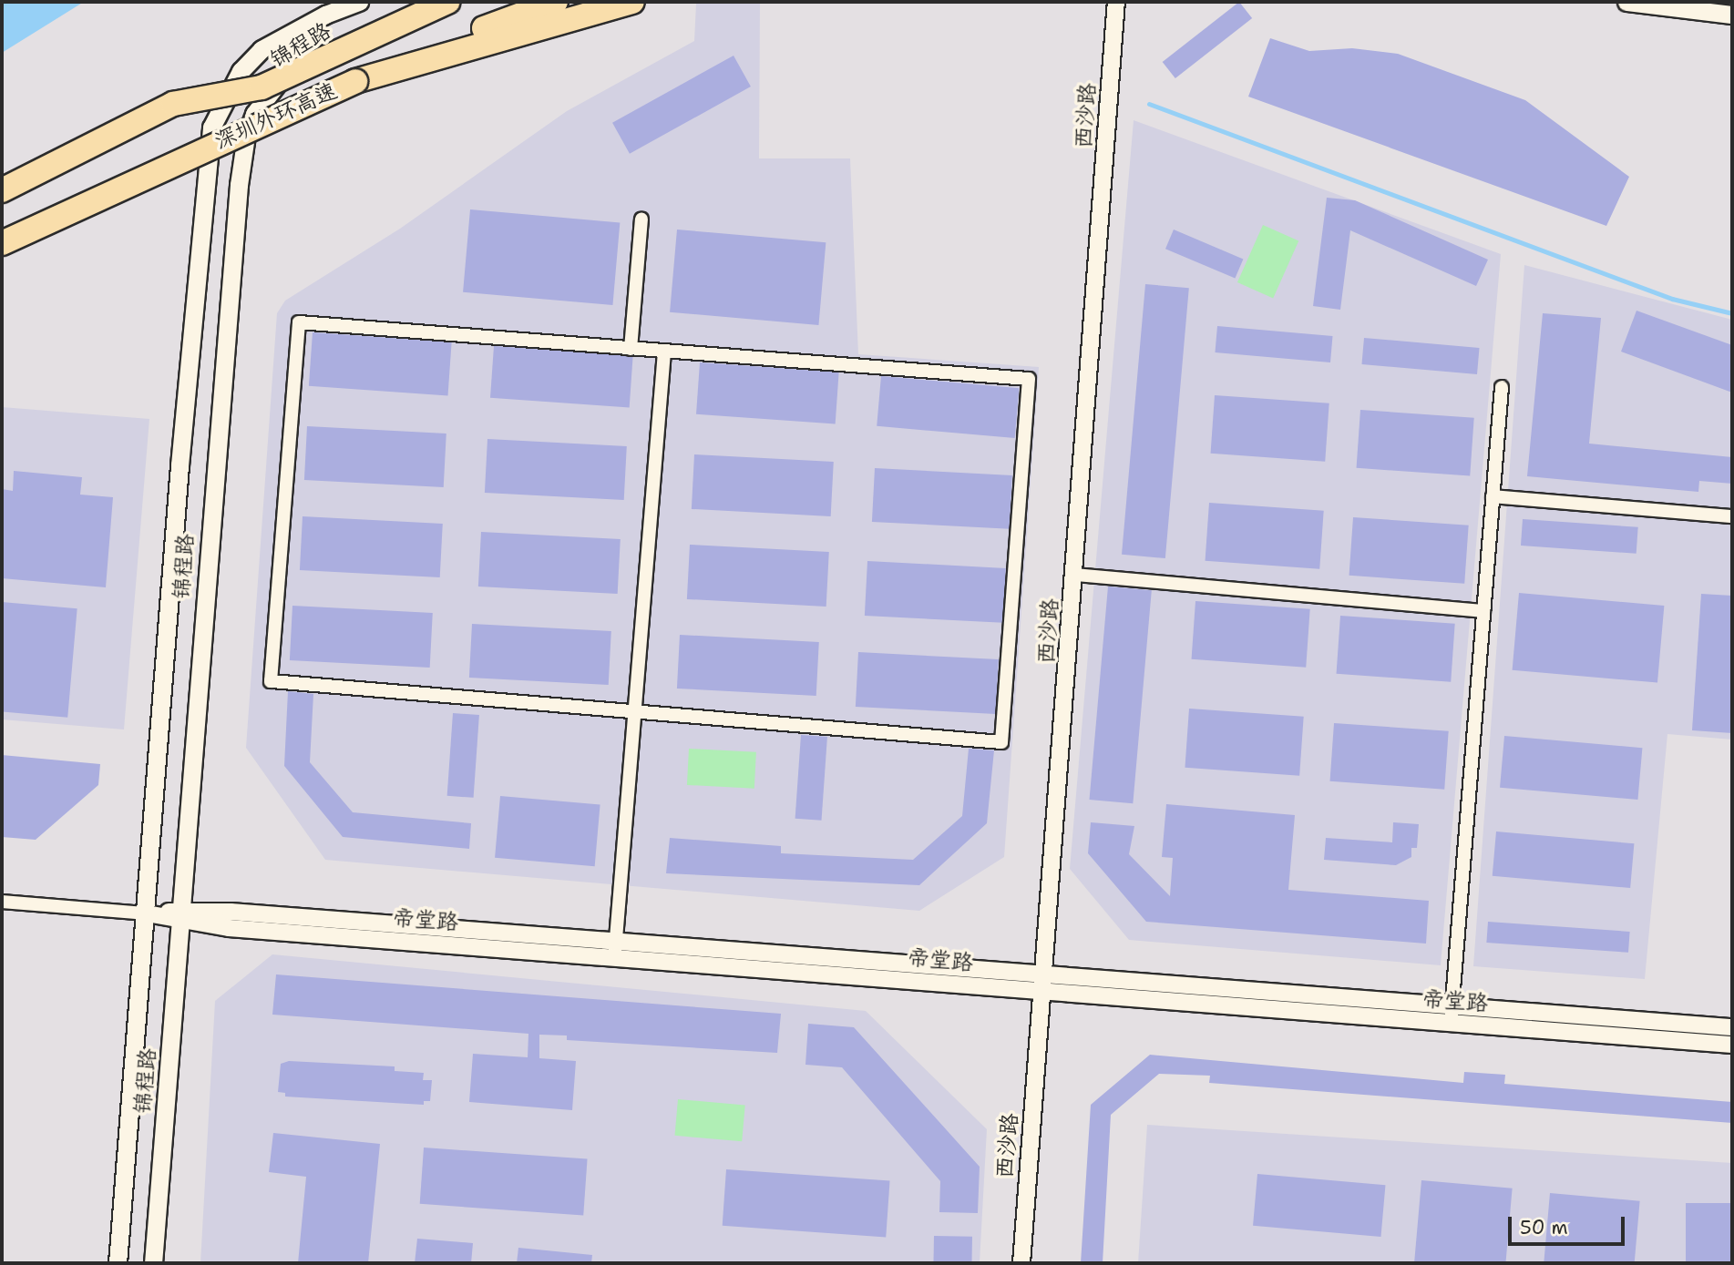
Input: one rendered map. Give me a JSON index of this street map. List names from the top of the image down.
{
  "streets": {
    "highway": ["深圳外环高速"],
    "main road": ["锦程路"],
    "street": ["西沙路", "帝堂路"]
  },
  "crossings": [
    ["锦程路", "深圳外环高速"],
    ["锦程路", "帝堂路"],
    ["西沙路", "帝堂路"]
  ],
  "scale_bar": "50 m"
}
